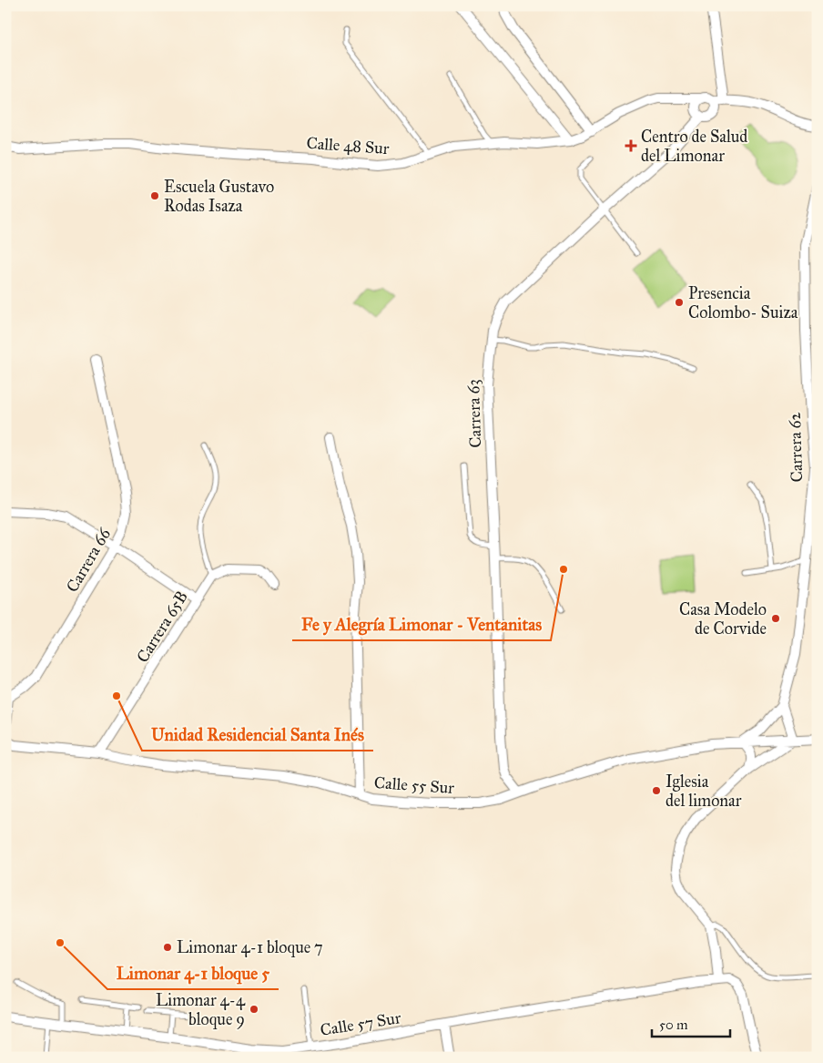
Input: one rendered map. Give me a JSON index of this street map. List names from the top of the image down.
{
  "streets": {
    "street": [
      "Calle 48 Sur",
      "Carrera 63",
      "Carrera 62",
      "Carrera 66",
      "Carrera 65B",
      "Calle 55 Sur",
      "Calle 57 Sur"
    ]
  },
  "crossings": [
    ["Calle 48 Sur", "Carrera 63"],
    ["Carrera 63", "Calle 55 Sur"],
    ["Carrera 62", "Calle 55 Sur"],
    ["Carrera 65B", "Calle 55 Sur"]
  ],
  "places": {
    "health": ["Centro de Salud del Limonar"],
    "other": [
      "Escuela Gustavo Rodas Isaza",
      "Presencia Colombo- Suiza",
      "Fe y Alegría Limonar - Ventanitas",
      "Casa Modelo de Corvide",
      "Unidad Residencial Santa Inés",
      "Iglesia del limonar",
      "Limonar 4-1 bloque 5",
      "Limonar 4-1 bloque 7",
      "Limonar 4-4 bloque 9"
    ]
  },
  "scale_bar": "50 m"
}
